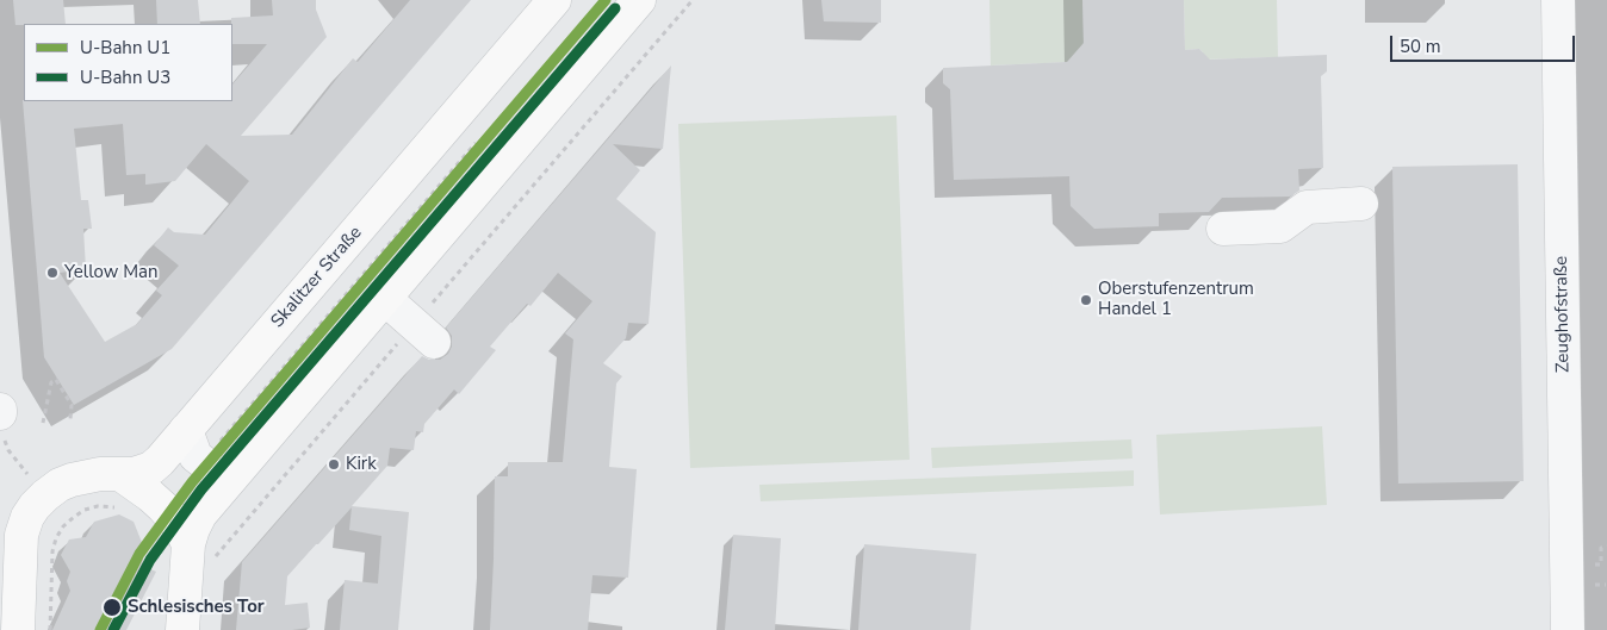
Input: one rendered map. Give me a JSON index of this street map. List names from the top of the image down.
{
  "streets": {
    "main road": ["Skalitzer Straße"],
    "street": ["Zeughofstraße"]
  },
  "places": [
    "Yellow Man",
    "Oberstufenzentrum Handel 1",
    "Kirk",
    "Schlesisches Tor"
  ],
  "lines": ["metro line U1", "metro line U3"],
  "legend": ["U-Bahn U1", "U-Bahn U3"],
  "scale_bar": "50 m"
}
